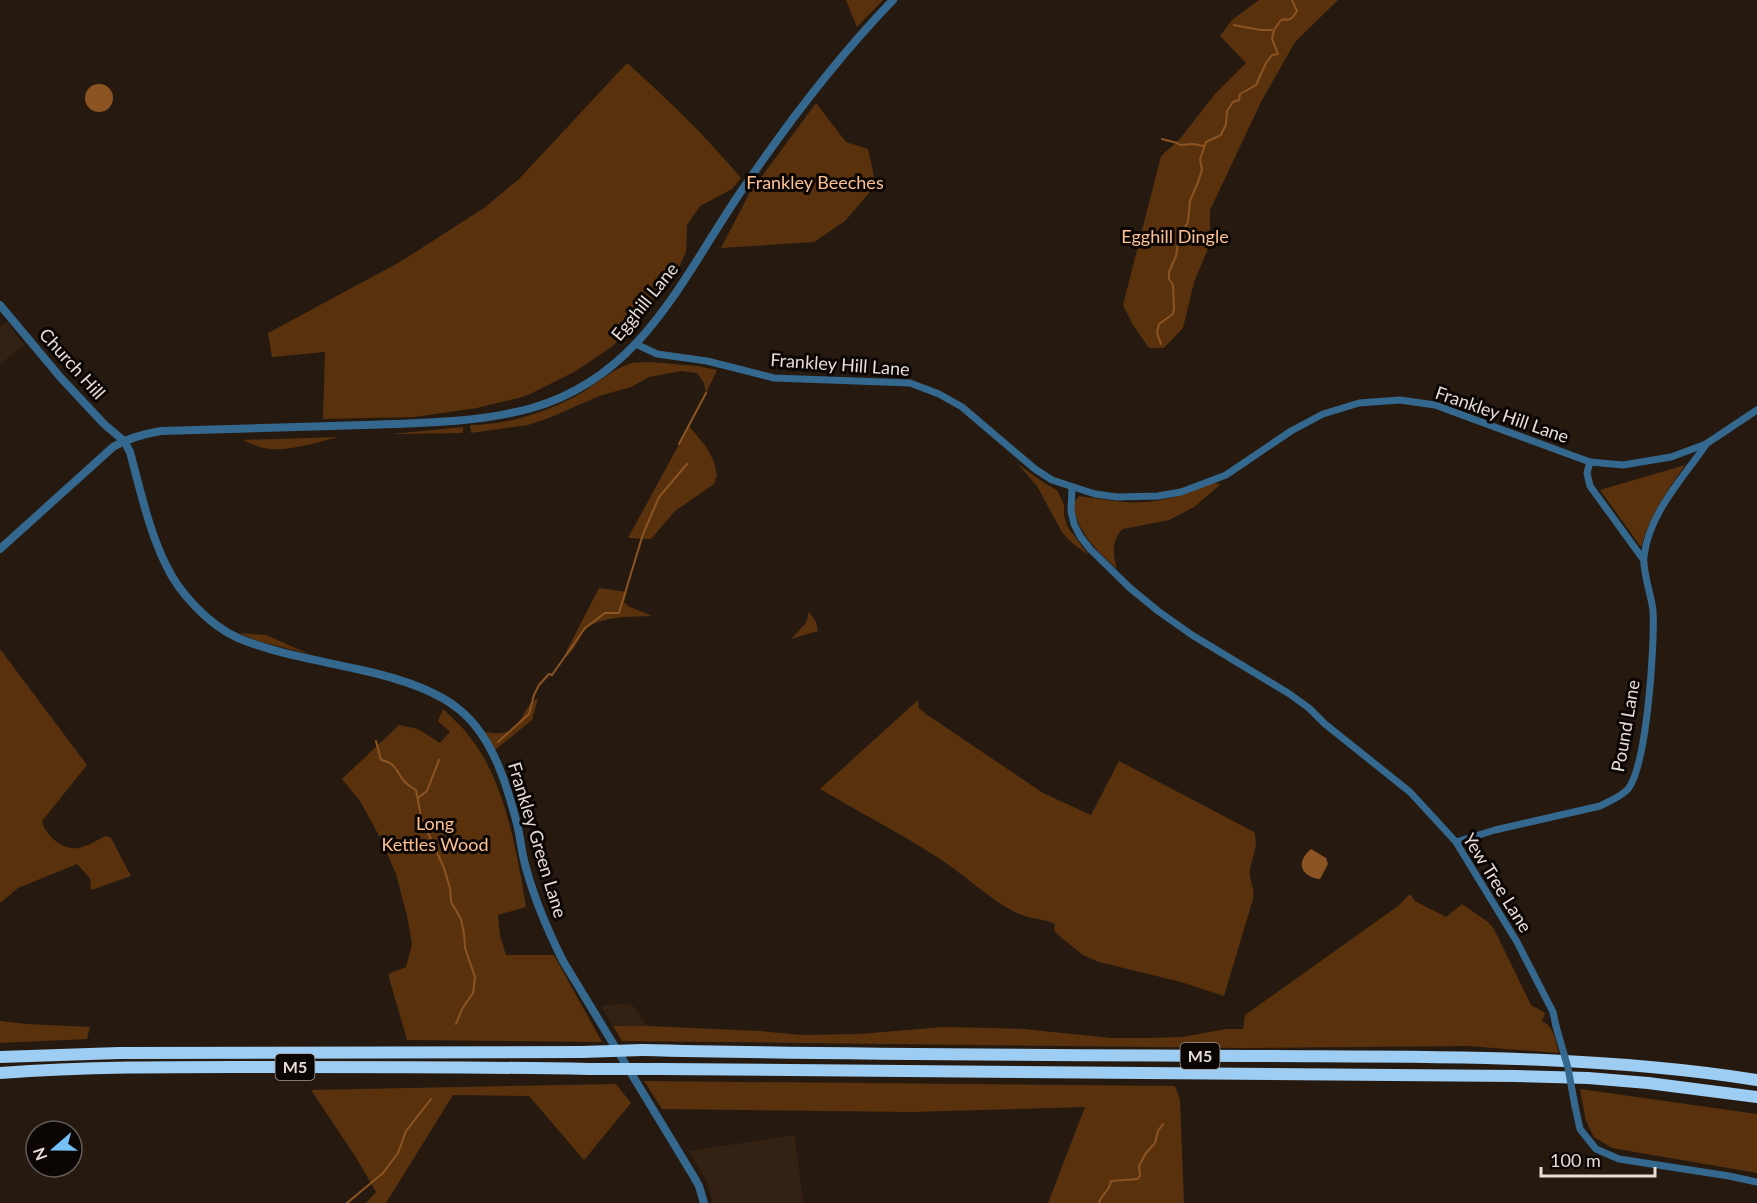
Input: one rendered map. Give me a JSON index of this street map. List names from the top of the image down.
{
  "streets": {
    "highway": ["M5"],
    "street": [
      "Egghill Lane",
      "Church Hill",
      "Frankley Hill Lane",
      "Pound Lane",
      "Frankley Green Lane",
      "Yew Tree Lane"
    ]
  },
  "crossings": [
    ["Egghill Lane", "Church Hill"],
    ["Egghill Lane", "Frankley Hill Lane"],
    ["Egghill Lane", "Frankley Green Lane"],
    ["Church Hill", "Frankley Green Lane"],
    ["Frankley Hill Lane", "Pound Lane"],
    ["Frankley Hill Lane", "Yew Tree Lane"],
    ["Pound Lane", "Yew Tree Lane"]
  ],
  "parks": ["Frankley Beeches", "Egghill Dingle", "Long Kettles Wood"],
  "scale_bar": "100 m",
  "north": "left"
}
